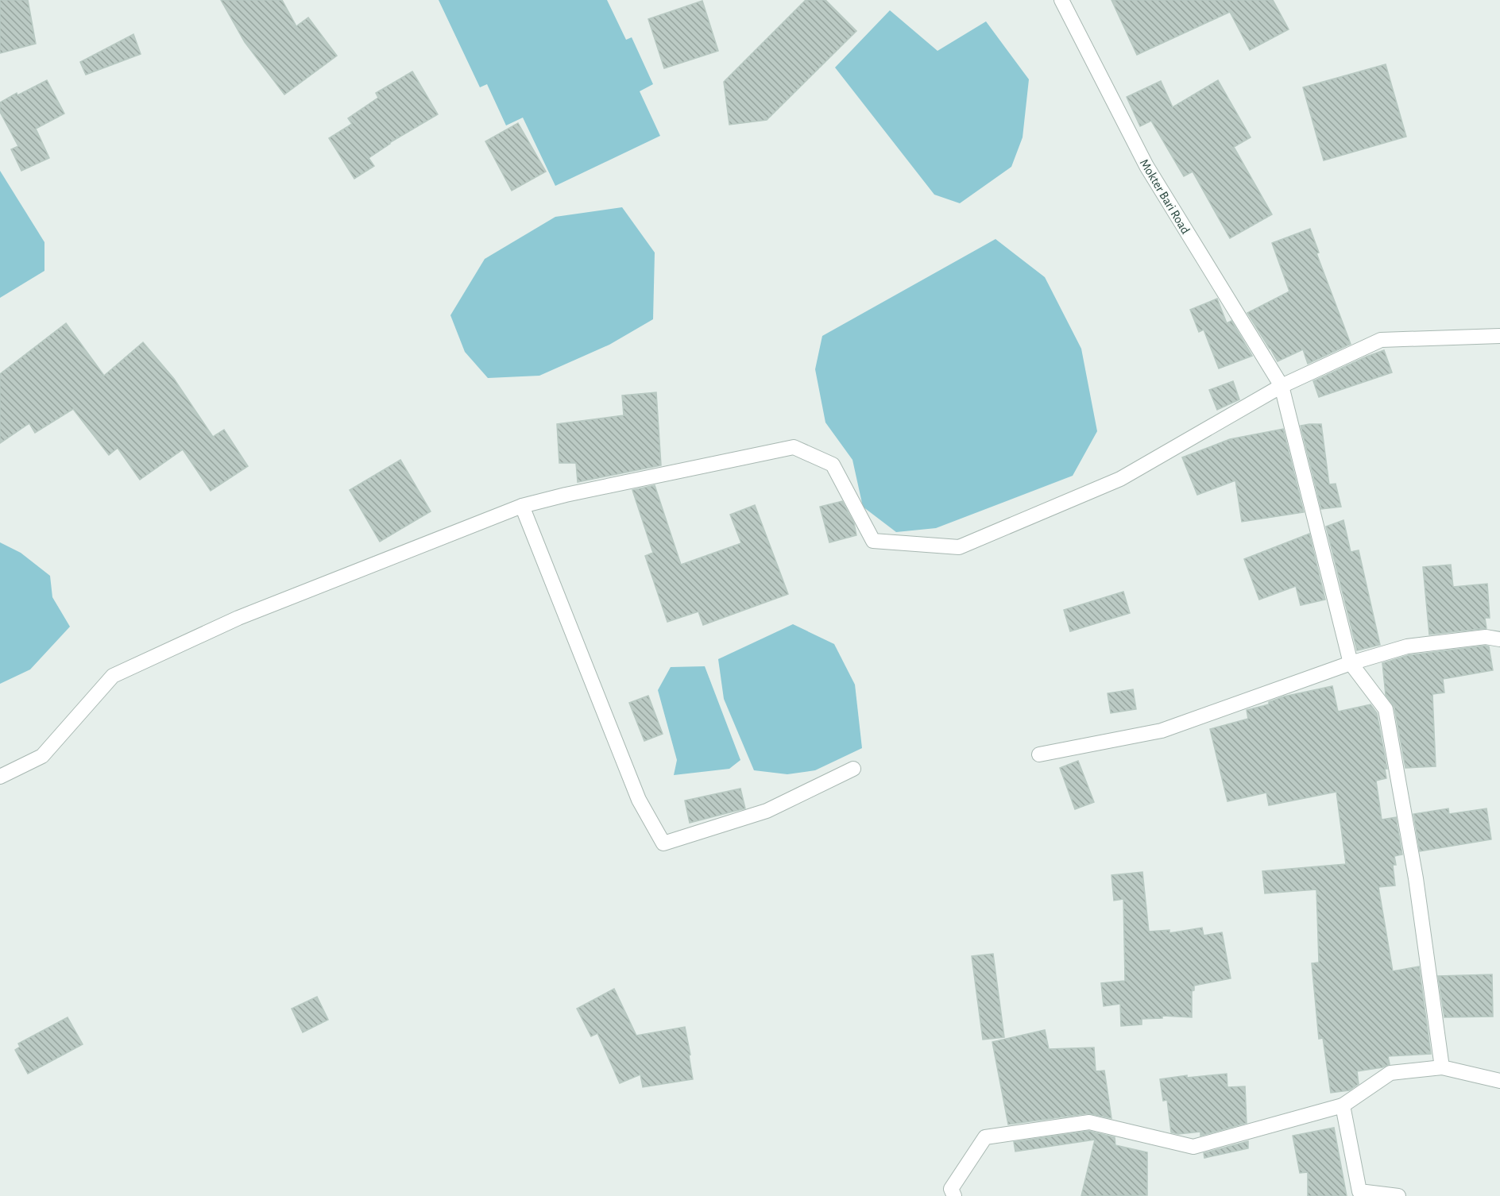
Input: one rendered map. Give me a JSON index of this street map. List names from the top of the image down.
{
  "streets": {
    "street": ["Mokter Bari Road"]
  }
}
